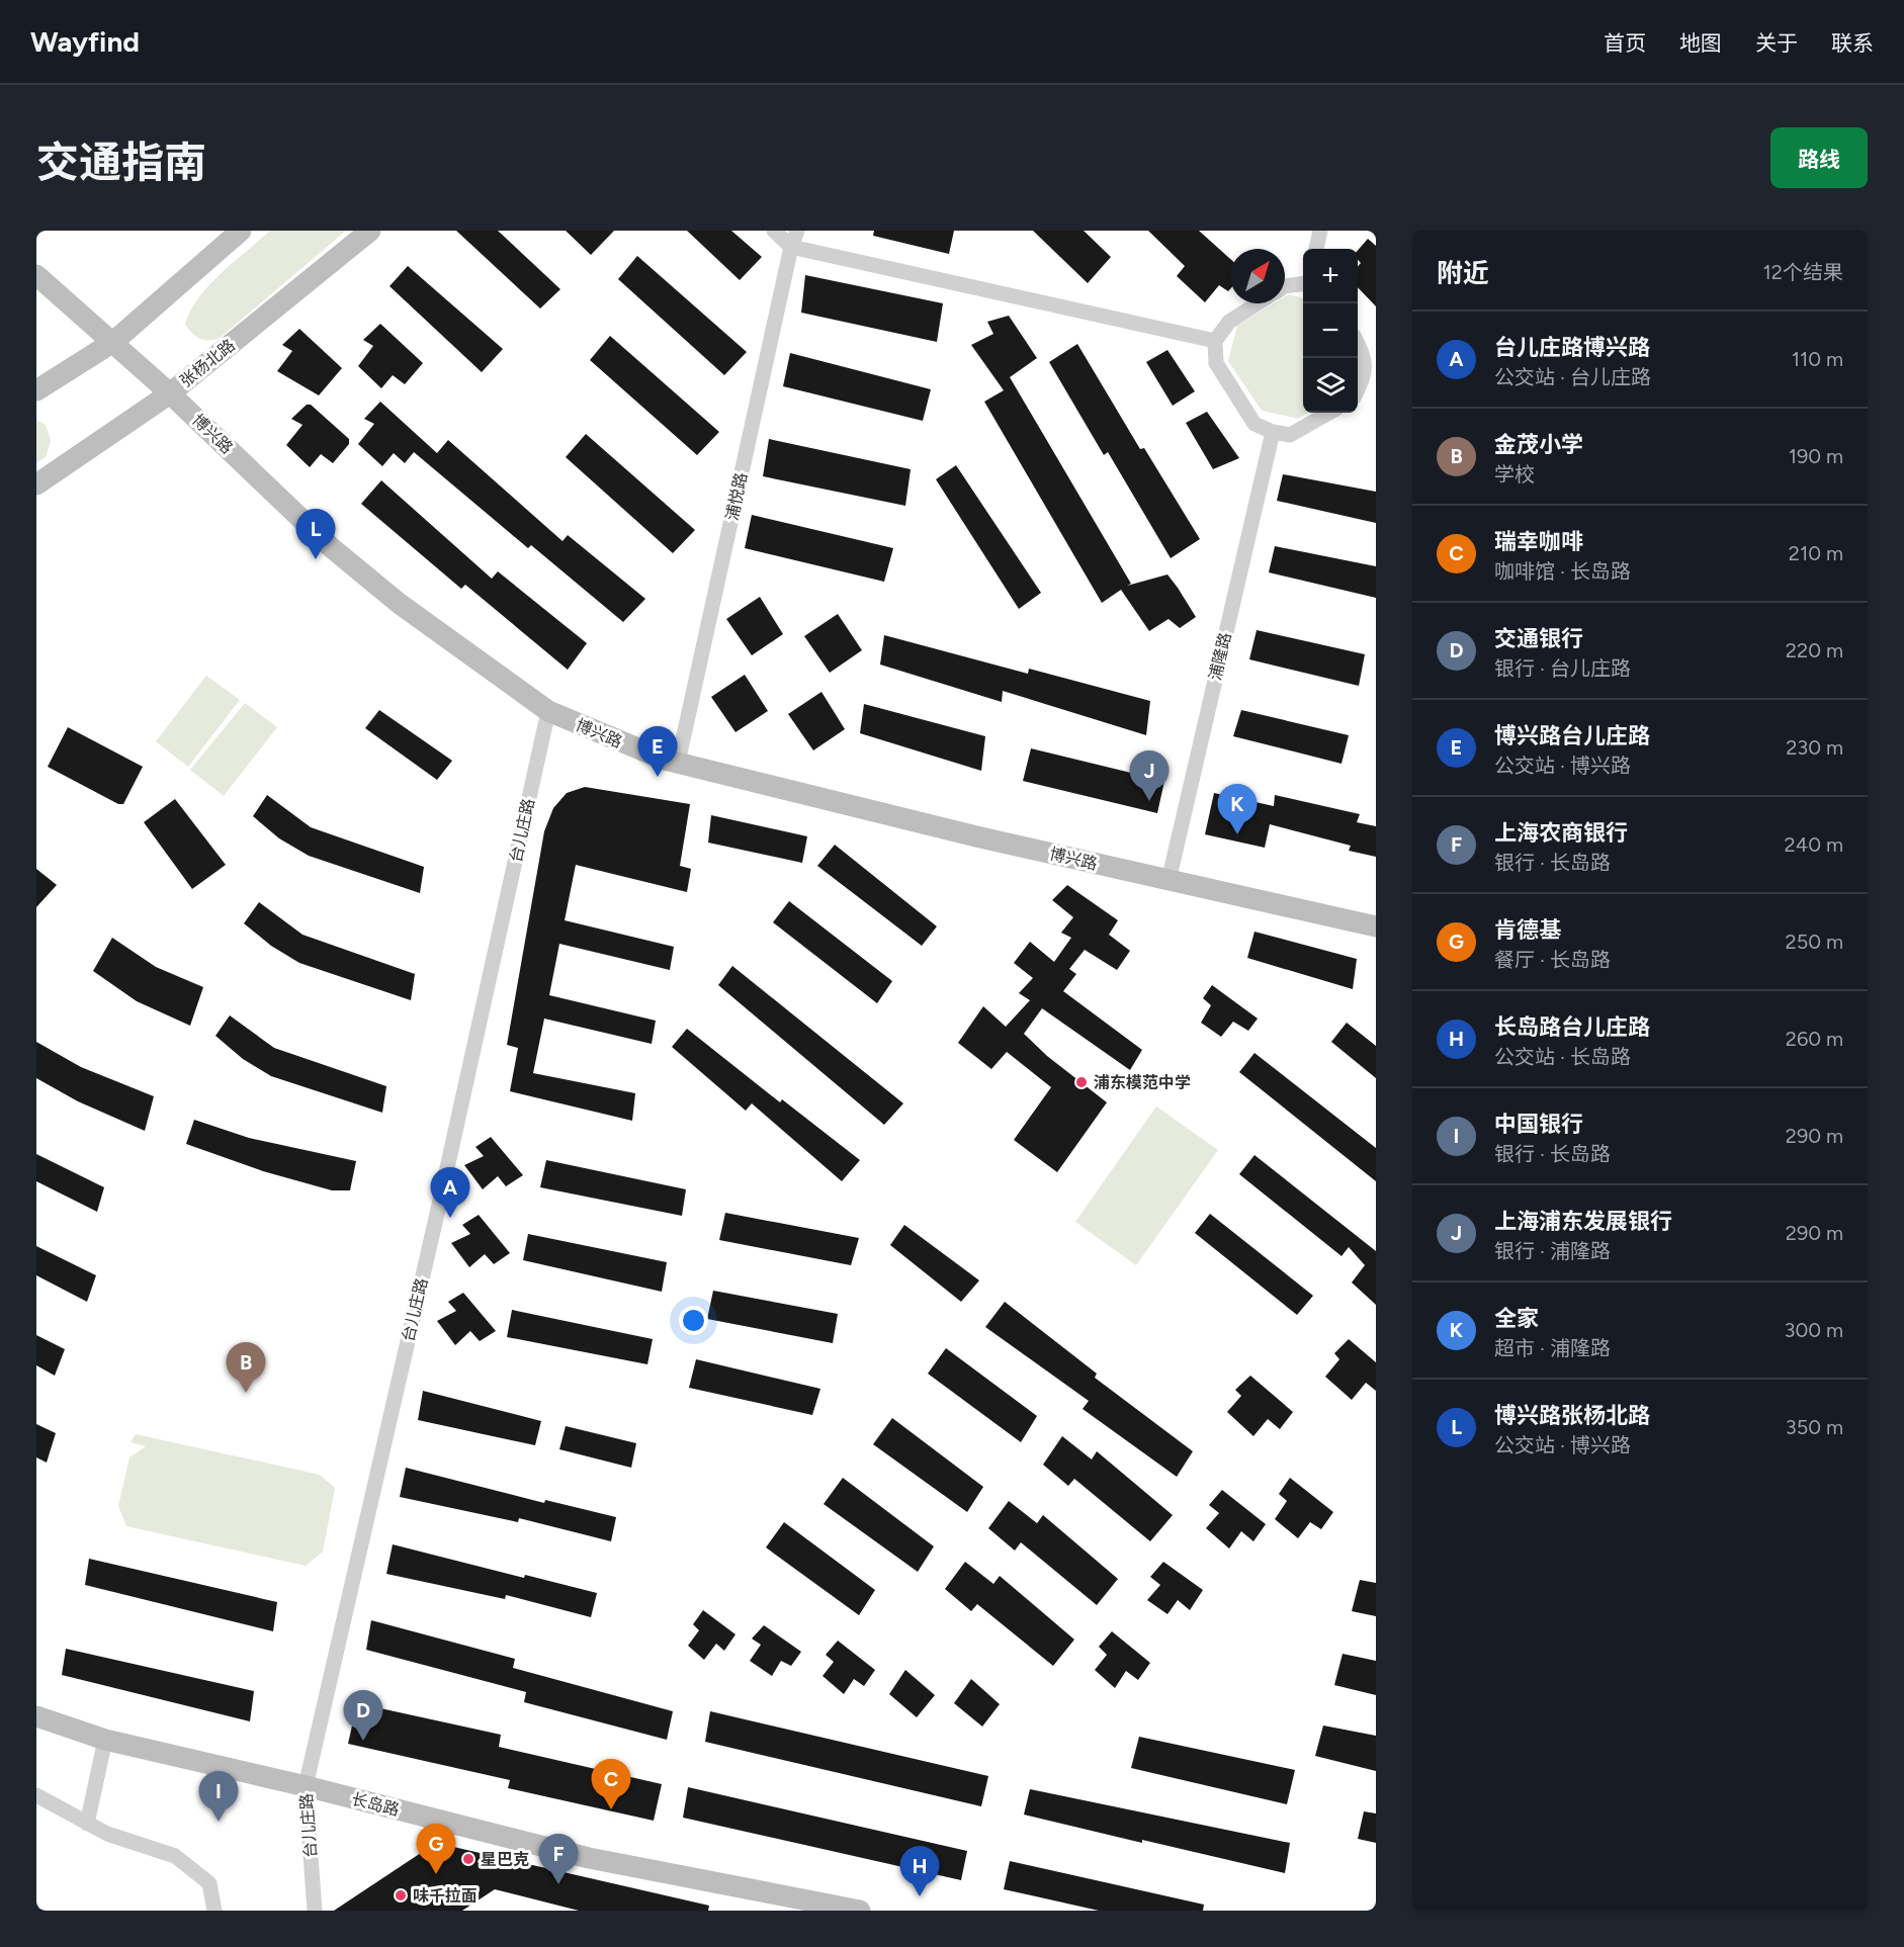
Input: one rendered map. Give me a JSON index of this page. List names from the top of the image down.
{
  "streets": {
    "street": [
      "张杨北路",
      "博兴路",
      "浦悦路",
      "浦隆路",
      "台儿庄路",
      "长岛路"
    ]
  },
  "crossings": [
    ["张杨北路", "博兴路"],
    ["博兴路", "浦悦路"],
    ["博兴路", "浦隆路"],
    ["博兴路", "台儿庄路"],
    ["台儿庄路", "长岛路"]
  ],
  "places": ["浦东模范中学", "星巴克", "味千拉面"],
  "north": "top right",
  "page": {
    "header": "Wayfind",
    "nav": [
      "首页",
      "地图",
      "关于",
      "联系"
    ],
    "title": "交通指南",
    "buttons": "路线",
    "heading": ["附近", "12个结果"],
    "map_buttons": ["+", "−"],
    "list": [
      {
        "mark": "A",
        "name": "台儿庄路博兴路",
        "note": "公交站 · 台儿庄路",
        "value": "110 m"
      },
      {
        "mark": "B",
        "name": "金茂小学",
        "note": "学校",
        "value": "190 m"
      },
      {
        "mark": "C",
        "name": "瑞幸咖啡",
        "note": "咖啡馆 · 长岛路",
        "value": "210 m"
      },
      {
        "mark": "D",
        "name": "交通银行",
        "note": "银行 · 台儿庄路",
        "value": "220 m"
      },
      {
        "mark": "E",
        "name": "博兴路台儿庄路",
        "note": "公交站 · 博兴路",
        "value": "230 m"
      },
      {
        "mark": "F",
        "name": "上海农商银行",
        "note": "银行 · 长岛路",
        "value": "240 m"
      },
      {
        "mark": "G",
        "name": "肯德基",
        "note": "餐厅 · 长岛路",
        "value": "250 m"
      },
      {
        "mark": "H",
        "name": "长岛路台儿庄路",
        "note": "公交站 · 长岛路",
        "value": "260 m"
      },
      {
        "mark": "I",
        "name": "中国银行",
        "note": "银行 · 长岛路",
        "value": "290 m"
      },
      {
        "mark": "J",
        "name": "上海浦东发展银行",
        "note": "银行 · 浦隆路",
        "value": "290 m"
      },
      {
        "mark": "K",
        "name": "全家",
        "note": "超市 · 浦隆路",
        "value": "300 m"
      },
      {
        "mark": "L",
        "name": "博兴路张杨北路",
        "note": "公交站 · 博兴路",
        "value": "350 m"
      }
    ],
    "pins": [
      "L",
      "E",
      "J",
      "K",
      "A",
      "B",
      "D",
      "C",
      "I",
      "G",
      "F",
      "H"
    ]
  }
}
